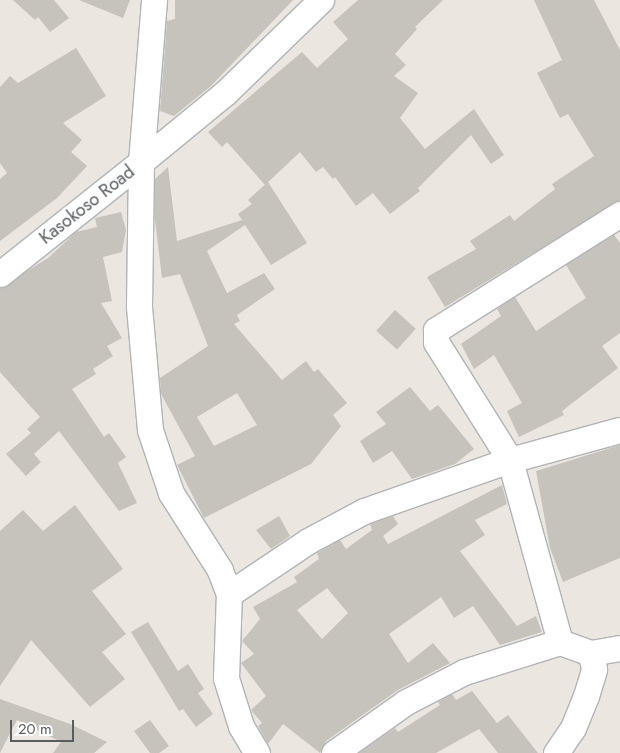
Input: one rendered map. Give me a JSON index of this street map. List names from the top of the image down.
{
  "streets": {
    "street": ["Kasokoso Road"]
  },
  "scale_bar": "20 m"
}
